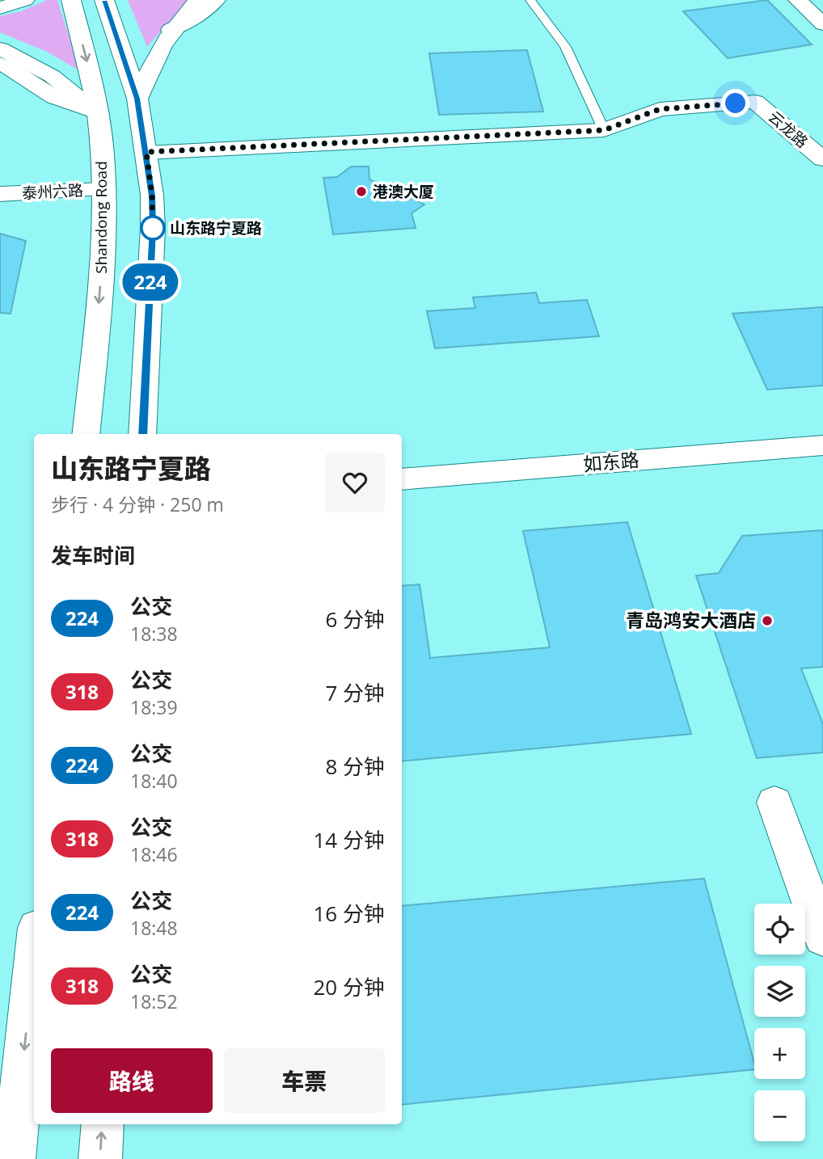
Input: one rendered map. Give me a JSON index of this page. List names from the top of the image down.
{
  "streets": {
    "main road": [
      "云龙路",
      "泰州六路",
      "Shandong Road",
      "如东路"
    ]
  },
  "crossings": [
    ["泰州六路", "Shandong Road"]
  ],
  "places": ["港澳大厦", "山东路宁夏路", "青岛鸿安大酒店"],
  "lines": ["bus line 224"],
  "page": {
    "on_map": "224",
    "heading": [
      ["山东路宁夏路", "步行 · 4 分钟 · 250 m"],
      "发车时间"
    ],
    "list": [
      {
        "mark": "224",
        "name": "公交",
        "note": "18:38",
        "value": "6 分钟"
      },
      {
        "mark": "318",
        "name": "公交",
        "note": "18:39",
        "value": "7 分钟"
      },
      {
        "mark": "224",
        "name": "公交",
        "note": "18:40",
        "value": "8 分钟"
      },
      {
        "mark": "318",
        "name": "公交",
        "note": "18:46",
        "value": "14 分钟"
      },
      {
        "mark": "224",
        "name": "公交",
        "note": "18:48",
        "value": "16 分钟"
      },
      {
        "mark": "318",
        "name": "公交",
        "note": "18:52",
        "value": "20 分钟"
      }
    ],
    "map_buttons": ["+", "−"],
    "buttons": ["路线", "车票"]
  }
}
